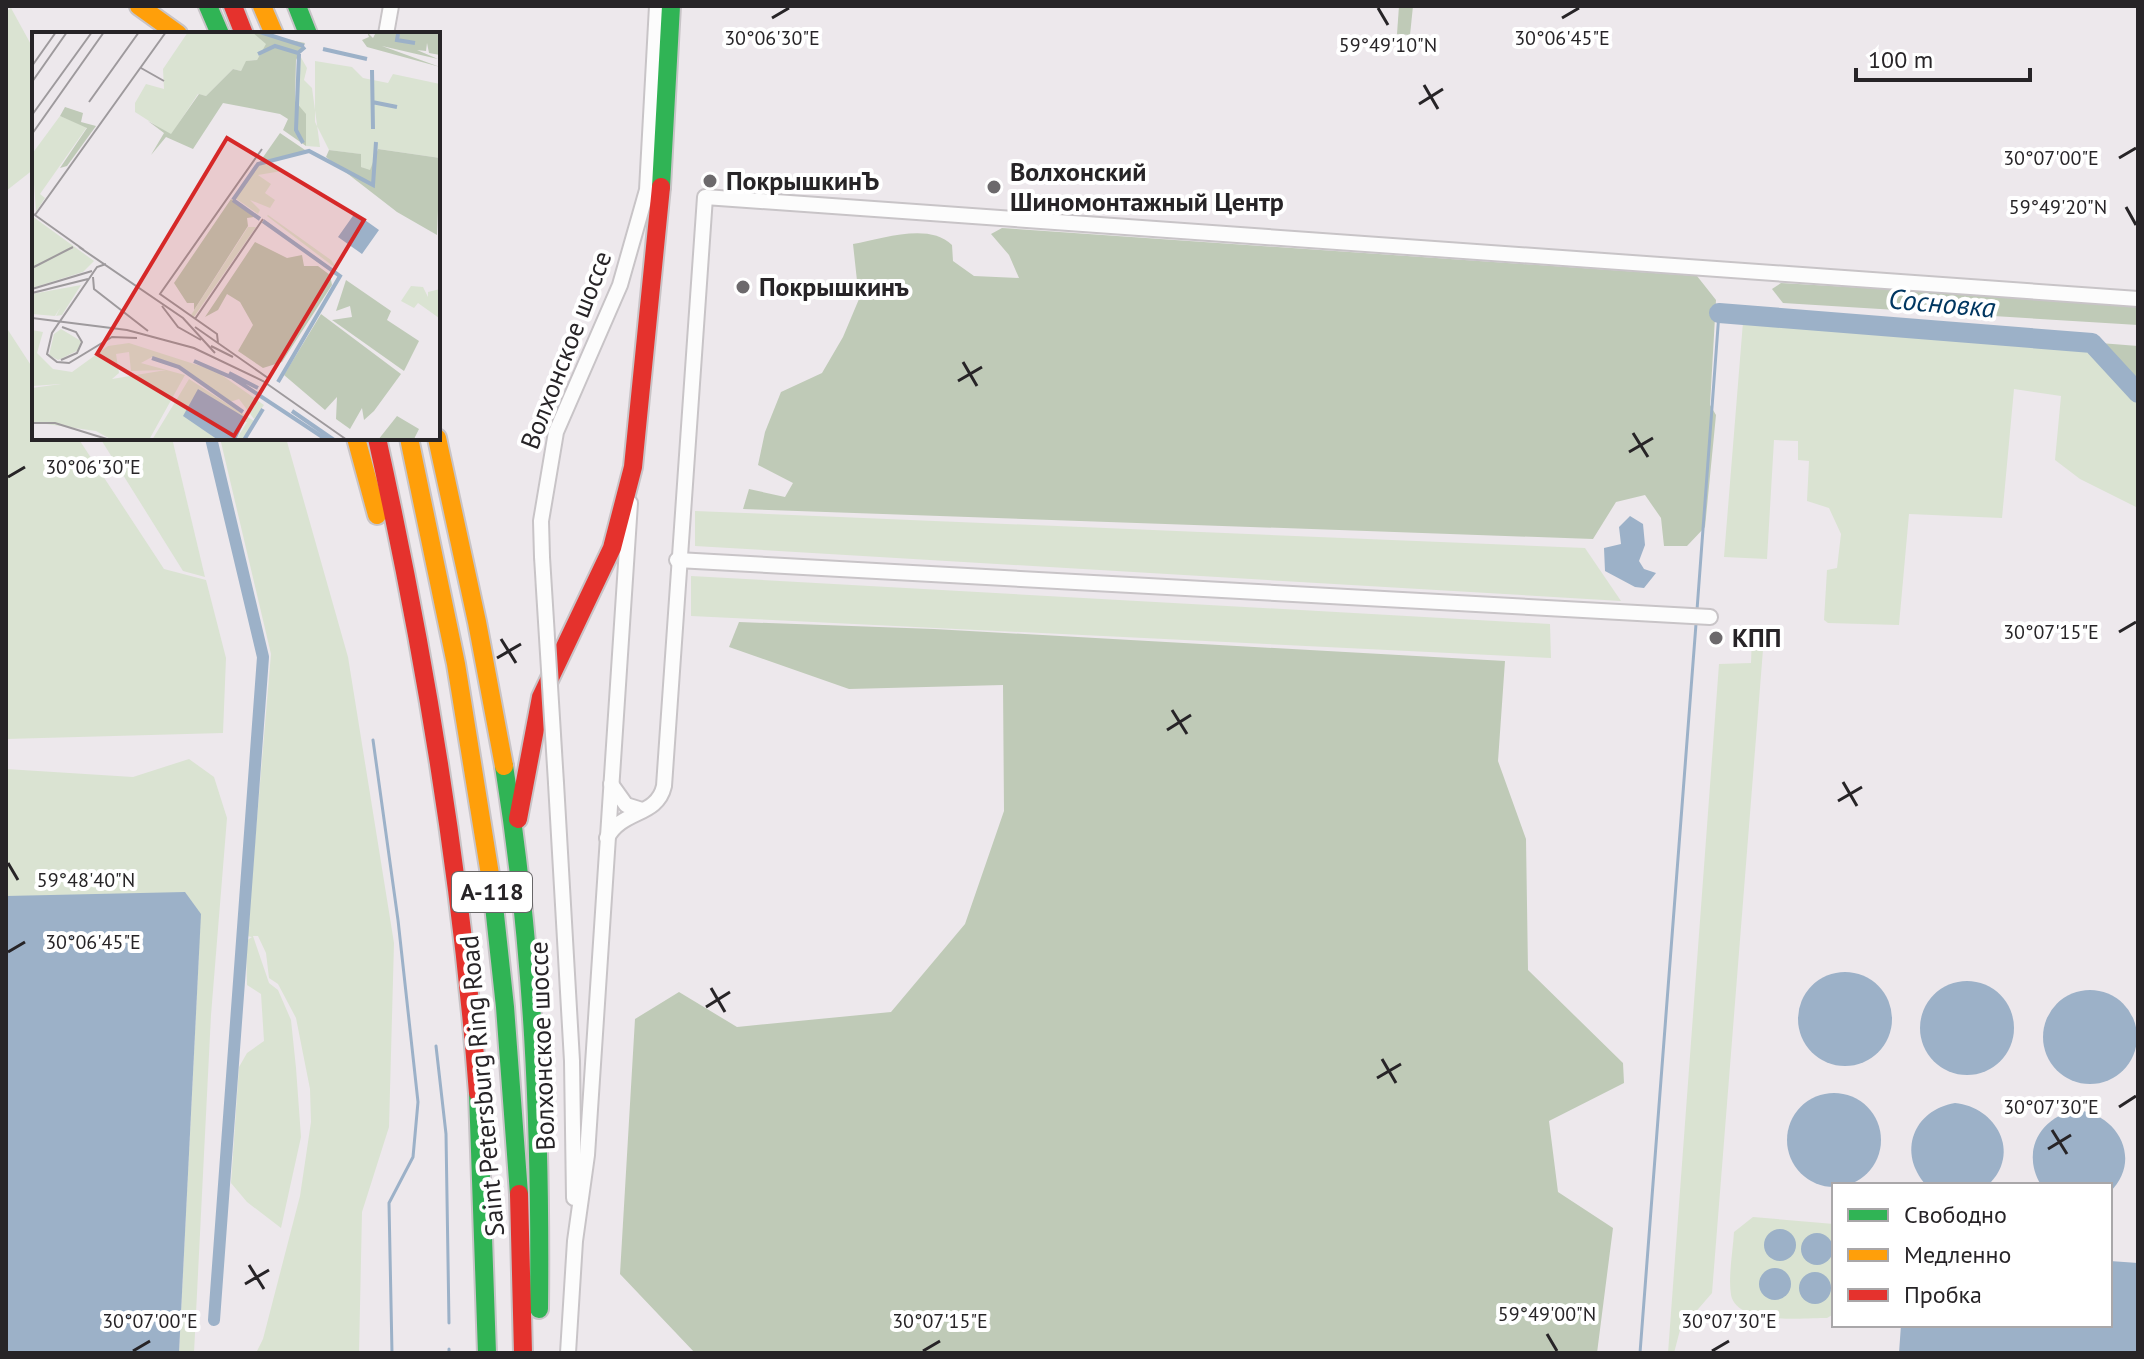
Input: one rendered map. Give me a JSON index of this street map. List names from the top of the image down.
{
  "streets": {
    "main road": ["Волхонское шоссе", "А-118", "Saint Petersburg Ring Road"]
  },
  "water": ["Сосновка"],
  "places": [
    "ПокрышкинЪ",
    "Волхонский Шиномонтажный Центр",
    "Покрышкинъ",
    "КПП"
  ],
  "legend": ["Свободно", "Медленно", "Пробка"],
  "scale_bar": "100 m",
  "coordinates": [
    "30°06'30\"E",
    "30°06'45\"E",
    "59°49'10\"N",
    "30°07'00\"E",
    "59°49'20\"N",
    "30°07'15\"E",
    "59°48'40\"N",
    "30°07'30\"E",
    "59°49'00\"N"
  ]
}
